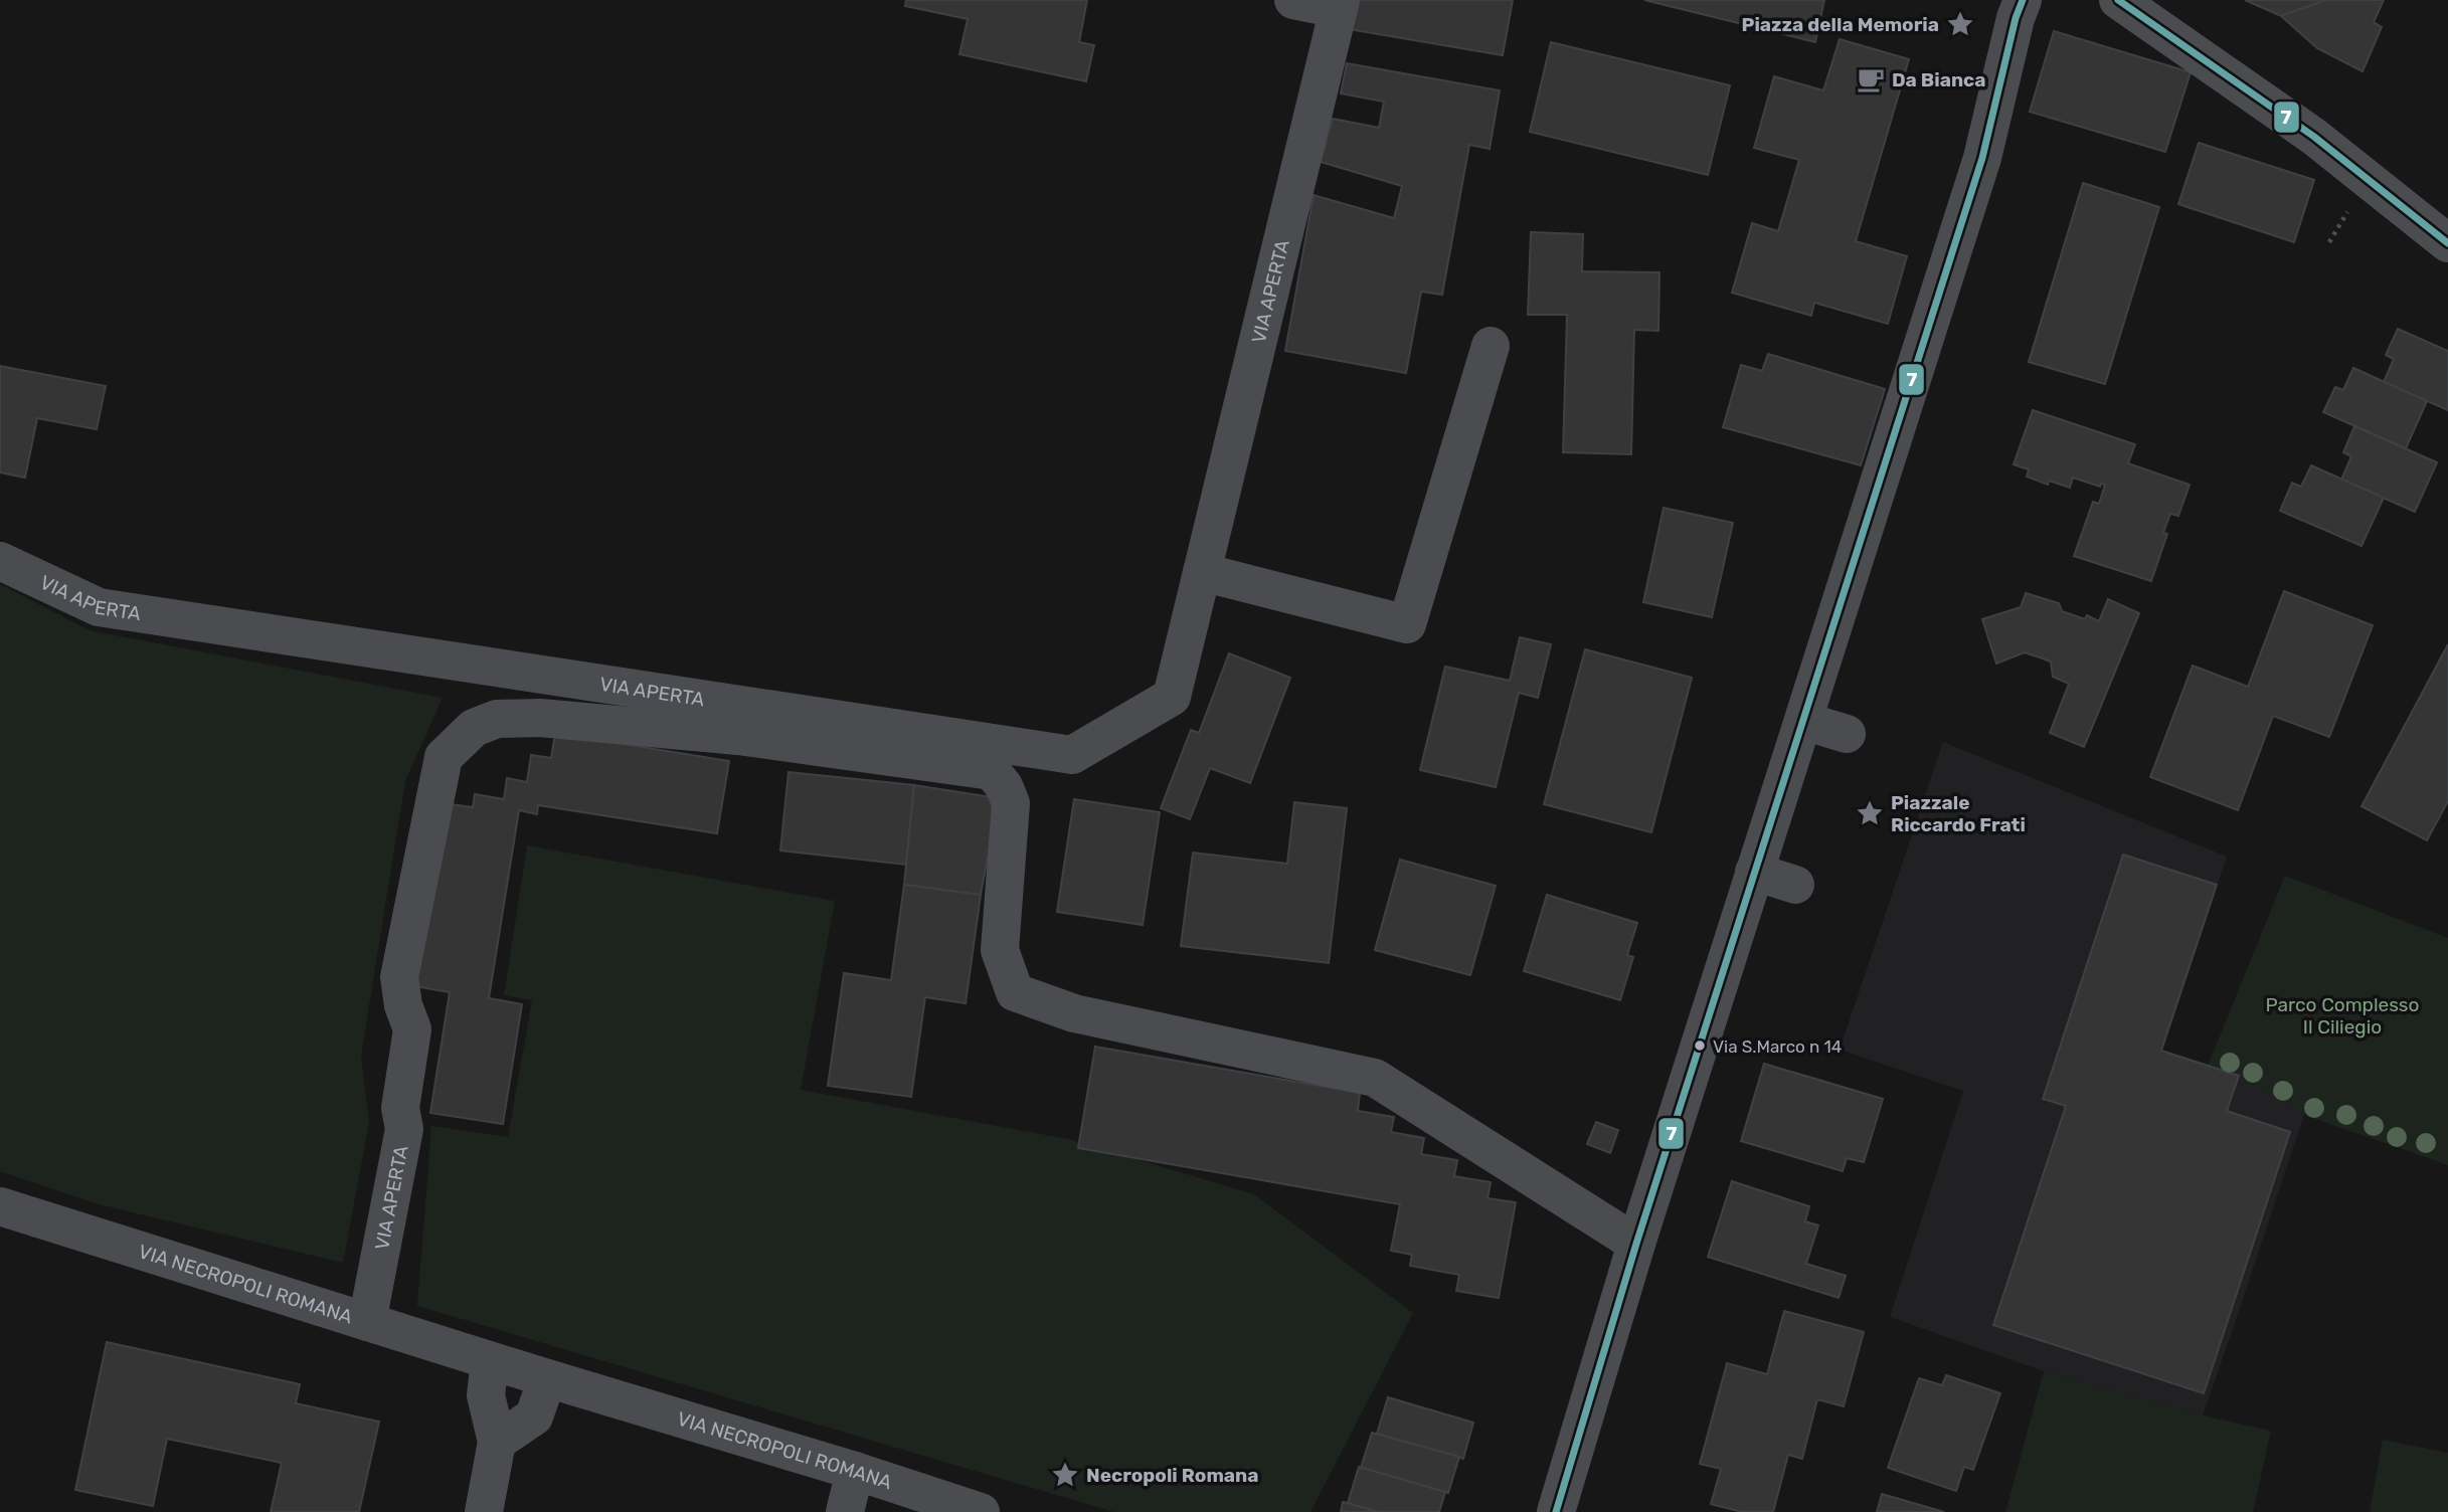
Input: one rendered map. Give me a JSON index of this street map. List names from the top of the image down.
{
  "streets": {
    "street": ["VIA APERTA", "VIA NECROPOLI ROMANA"]
  },
  "crossings": [
    ["VIA APERTA", "VIA NECROPOLI ROMANA"]
  ],
  "parks": ["Parco Complesso Il Ciliegio"],
  "places": {
    "place": ["Piazza della Memoria", "Piazzale Riccardo Frati", "Necropoli Romana"],
    "cafe": ["Da Bianca"],
    "other": ["Via S.Marco n 14"]
  },
  "lines": ["transit line 7"]
}
